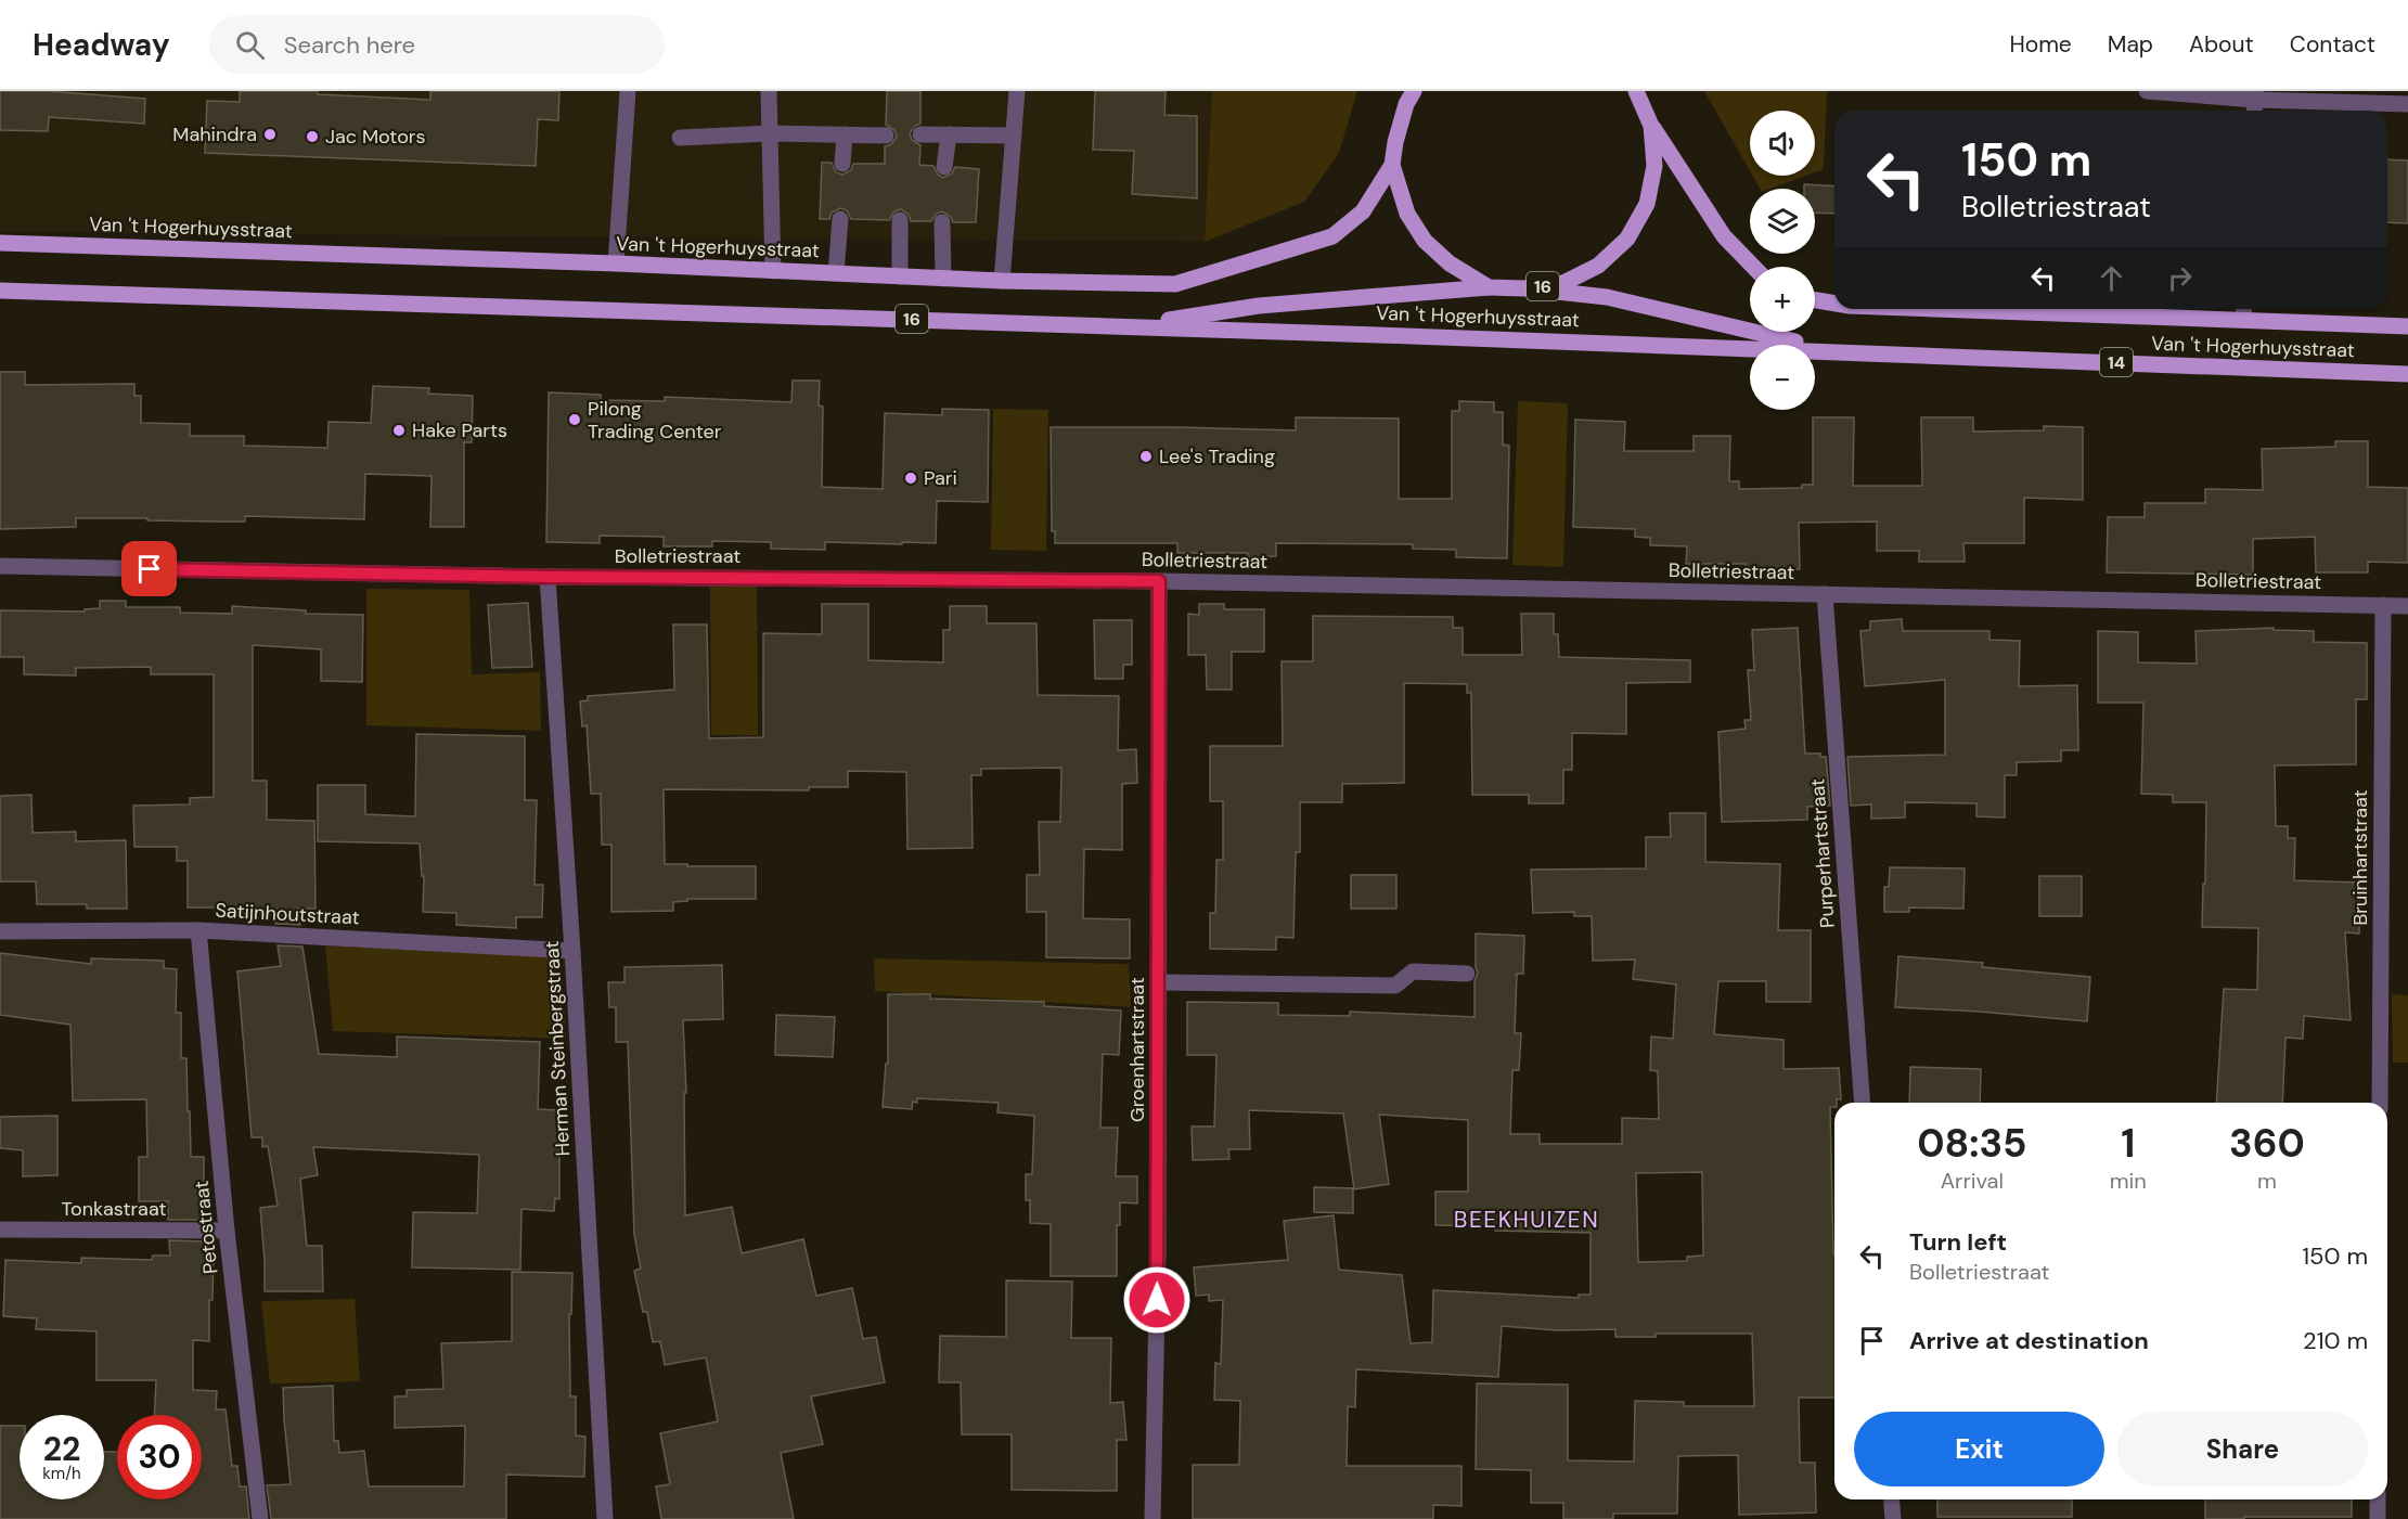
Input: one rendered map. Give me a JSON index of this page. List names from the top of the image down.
{
  "streets": {
    "main road": ["Van 't Hogerhuysstraat", "16", "14"],
    "street": [
      "Bolletriestraat",
      "Purperhartstraat",
      "Bruinhartstraat",
      "Satijnhoutstraat",
      "Herman Steinbergstraat",
      "Groenhartstraat",
      "Tonkastraat",
      "Petostraat"
    ]
  },
  "crossings": [
    ["Van 't Hogerhuysstraat", "16"],
    ["Bolletriestraat", "Purperhartstraat"],
    ["Bolletriestraat", "Bruinhartstraat"],
    ["Bolletriestraat", "Herman Steinbergstraat"],
    ["Bolletriestraat", "Groenhartstraat"],
    ["Satijnhoutstraat", "Herman Steinbergstraat"],
    ["Satijnhoutstraat", "Petostraat"],
    ["Tonkastraat", "Petostraat"]
  ],
  "districts": ["BEEKHUIZEN"],
  "places": [
    "Mahindra",
    "Jac Motors",
    "Pilong Trading Center",
    "Hake Parts",
    "Lee's Trading",
    "Pari"
  ],
  "page": {
    "header": "Headway",
    "search": "Search here",
    "nav": [
      "Home",
      "Map",
      "About",
      "Contact"
    ],
    "map_buttons": ["+", "−"],
    "turn": ["150 m", "Bolletriestraat"],
    "eta": [
      "08:35",
      "Arrival",
      "1",
      "min",
      "360",
      "m"
    ],
    "list": [
      {
        "name": "Turn left",
        "note": "Bolletriestraat",
        "value": "150 m"
      },
      {
        "name": "Arrive at destination",
        "value": "210 m"
      }
    ],
    "buttons": ["Exit", "Share"],
    "speed": "22 km/h",
    "limit": "30"
  }
}
